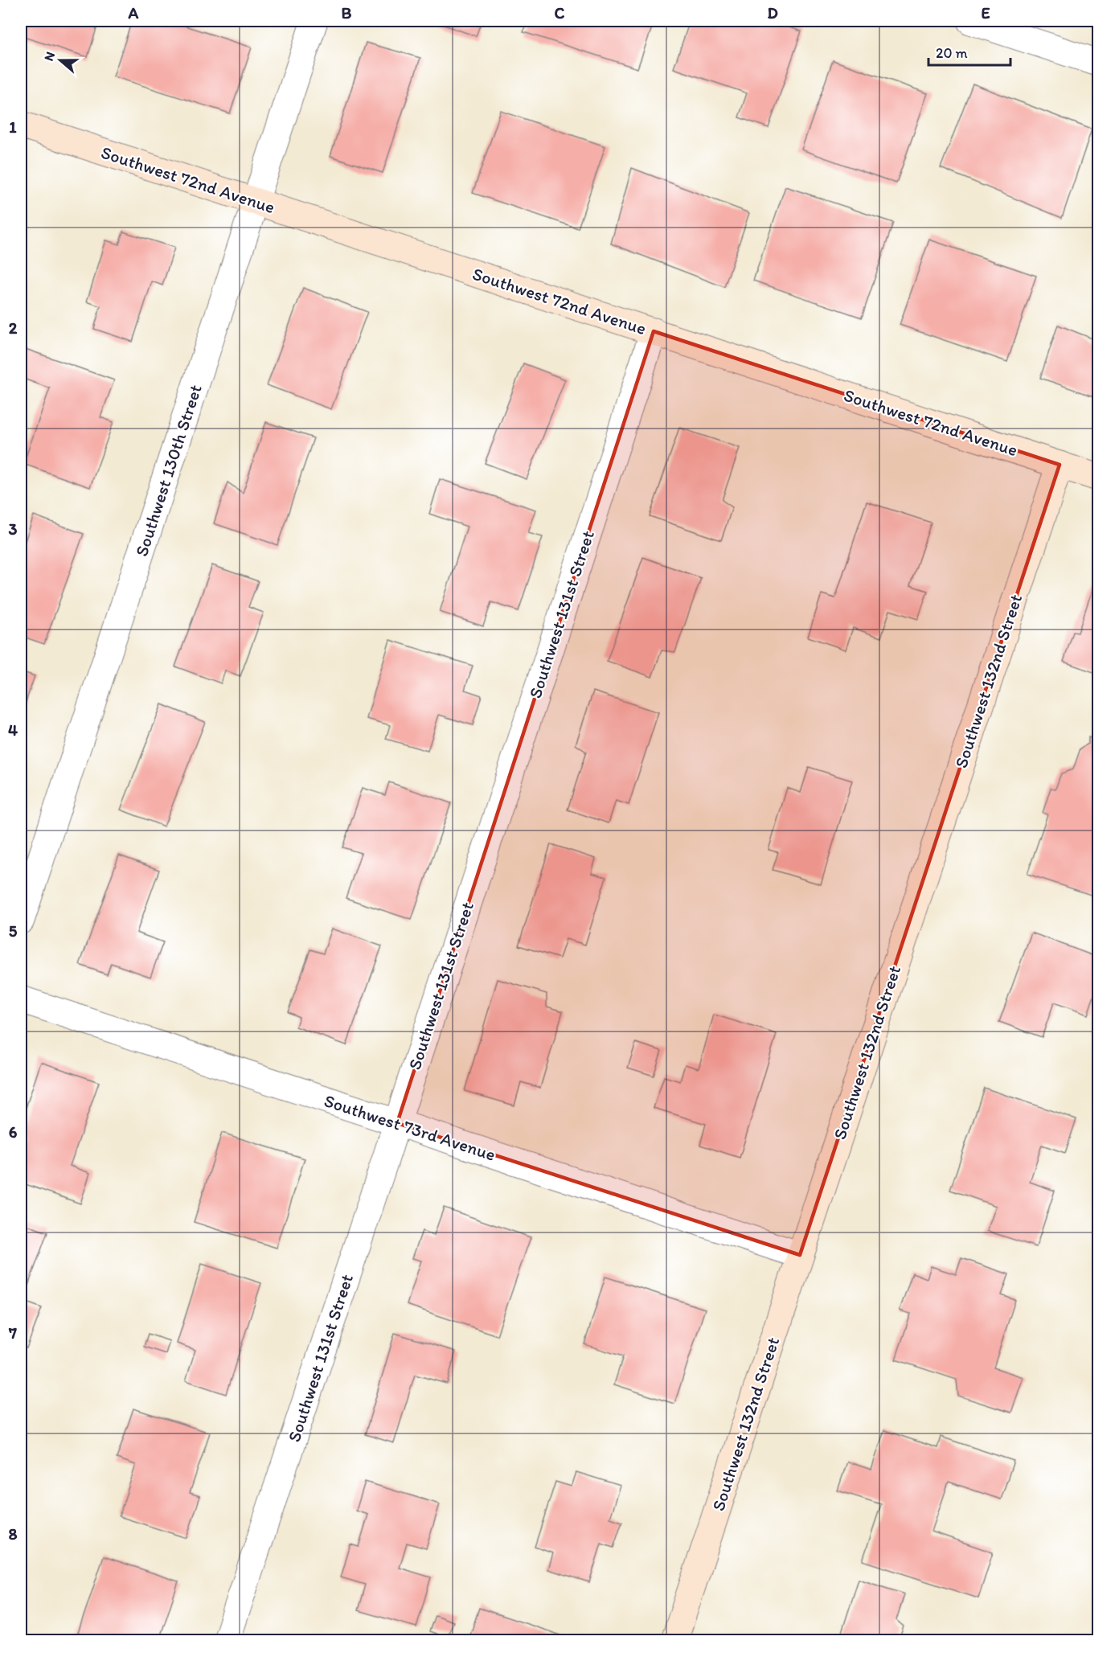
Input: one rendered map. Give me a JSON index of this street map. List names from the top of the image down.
{
  "streets": {
    "street": [
      "Southwest 72nd Avenue",
      "Southwest 130th Street",
      "Southwest 131st Street",
      "Southwest 132nd Street",
      "Southwest 73rd Avenue"
    ]
  },
  "crossings": [
    ["Southwest 72nd Avenue", "Southwest 130th Street"],
    ["Southwest 72nd Avenue", "Southwest 131st Street"],
    ["Southwest 72nd Avenue", "Southwest 132nd Street"],
    ["Southwest 131st Street", "Southwest 73rd Avenue"],
    ["Southwest 132nd Street", "Southwest 73rd Avenue"]
  ],
  "scale_bar": "20 m",
  "north": "left",
  "grid": {
    "columns": [
      "A",
      "B",
      "C",
      "D",
      "E"
    ],
    "rows": [
      "1",
      "2",
      "3",
      "4",
      "5",
      "6",
      "7",
      "8"
    ]
  }
}
